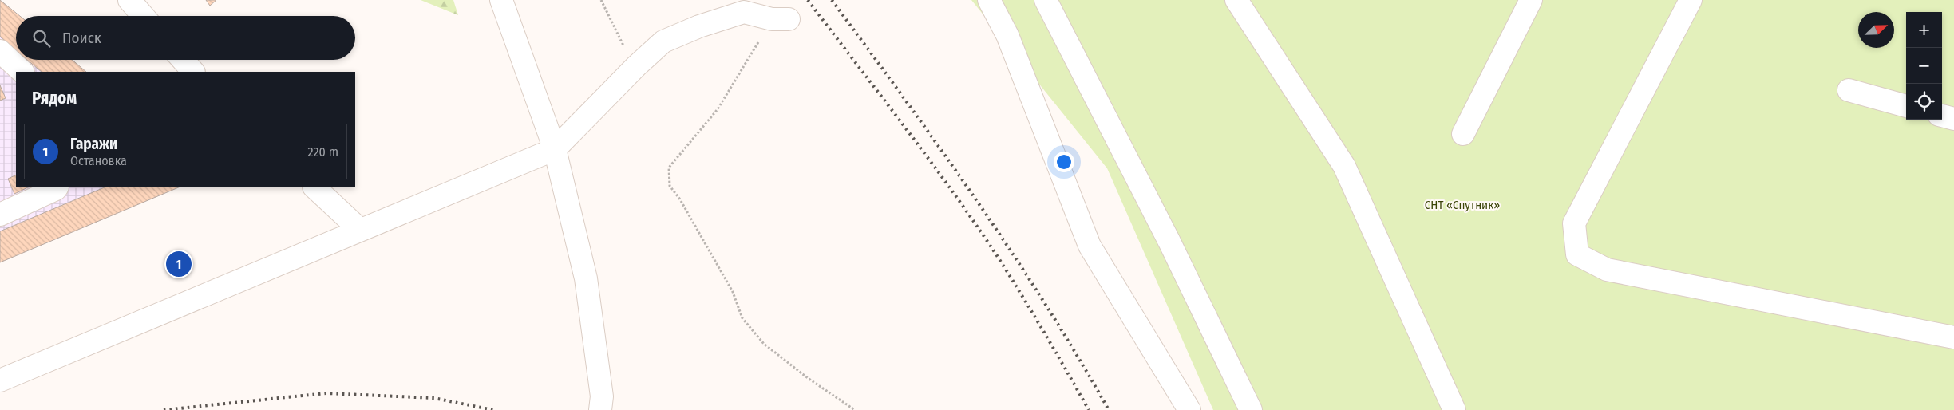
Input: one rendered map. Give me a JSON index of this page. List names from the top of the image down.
{
  "parks": ["СНТ «Спутник»"],
  "north": "top right",
  "page": {
    "map_buttons": ["+", "−"],
    "search": "Поиск",
    "heading": "Рядом",
    "list": [
      {
        "mark": "1",
        "name": "Гаражи",
        "note": "Остановка",
        "value": "220 m"
      }
    ],
    "pins": "1"
  }
}
